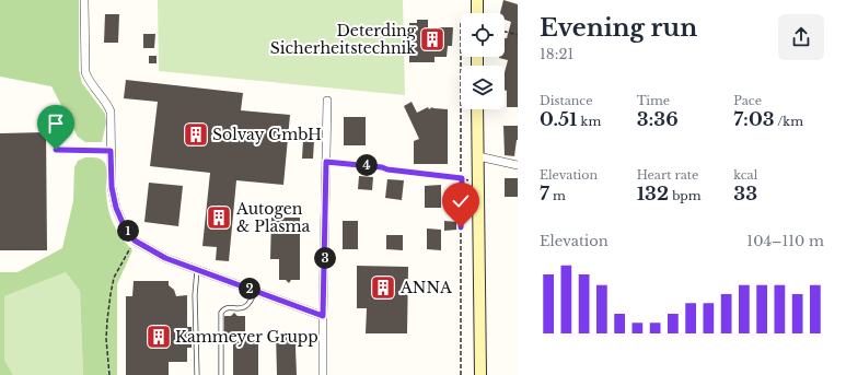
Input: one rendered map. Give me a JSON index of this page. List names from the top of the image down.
{
  "places": {
    "building": [
      "Deterding Sicherheitstechnik",
      "Solvay GmbH",
      "Autogen & Plasma",
      "ANNA",
      "Kammeyer Grupp"
    ]
  },
  "page": {
    "heading": ["Evening run", "18:21"],
    "stats": [
      ["Distance", "0.51 km"],
      ["Time", "3:36"],
      ["Pace", "7:03 /km"],
      ["Elevation", "7 m"],
      ["Heart rate", "132 bpm"],
      ["kcal", "33"]
    ],
    "pins": [
      "4",
      "1",
      "3",
      "2"
    ],
    "chart": ["Elevation", "104–110 m"]
  }
}
